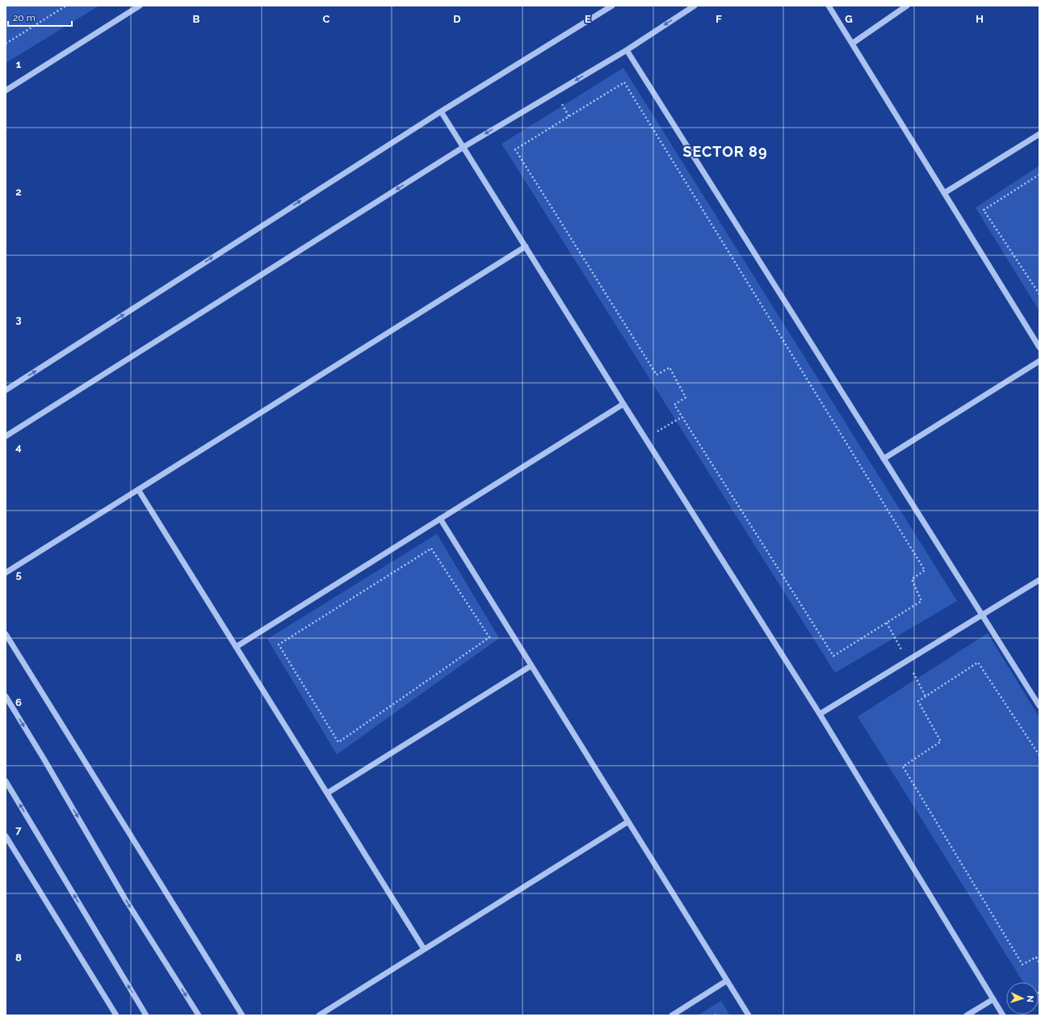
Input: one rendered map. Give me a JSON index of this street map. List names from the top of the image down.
{
  "districts": ["SECTOR 89"],
  "scale_bar": "20 m",
  "north": "right",
  "grid": {
    "columns": [
      "B",
      "C",
      "D",
      "E",
      "F",
      "G",
      "H"
    ],
    "rows": [
      "1",
      "2",
      "3",
      "4",
      "5",
      "6",
      "7",
      "8"
    ]
  }
}
